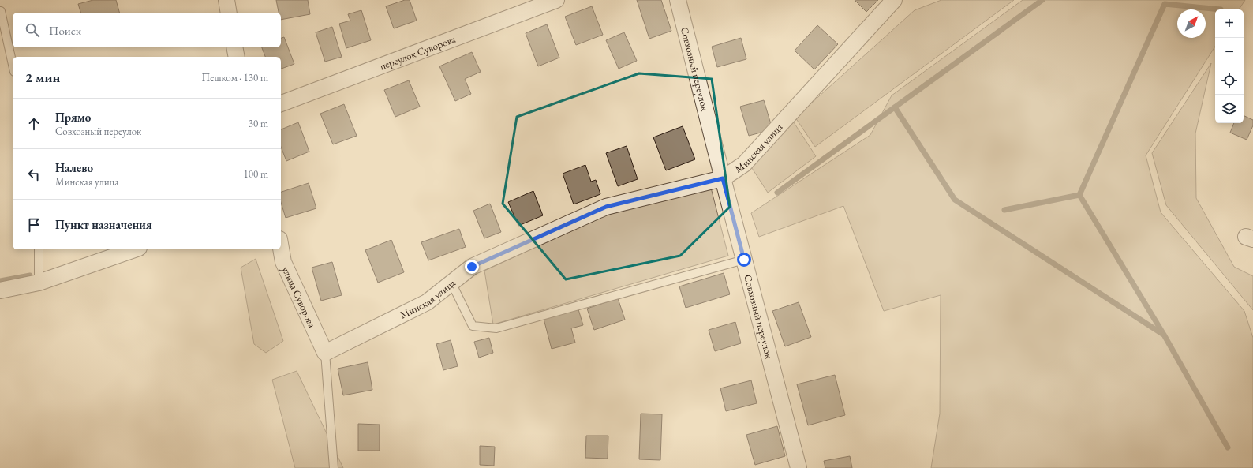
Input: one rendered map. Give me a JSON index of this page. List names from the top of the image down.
{
  "streets": {
    "street": [
      "переулок Суворова",
      "Совхозный переулок",
      "Минская улица",
      "улица Суворова"
    ]
  },
  "crossings": [
    ["Совхозный переулок", "Минская улица"],
    ["Минская улица", "улица Суворова"]
  ],
  "north": "top right",
  "page": {
    "map_buttons": ["+", "−"],
    "search": "Поиск",
    "heading": ["2 мин", "Пешком · 130 m"],
    "list": [
      ["Прямо", "Совхозный переулок", "30 m"],
      ["Налево", "Минская улица", "100 m"],
      "Пункт назначения"
    ]
  }
}
